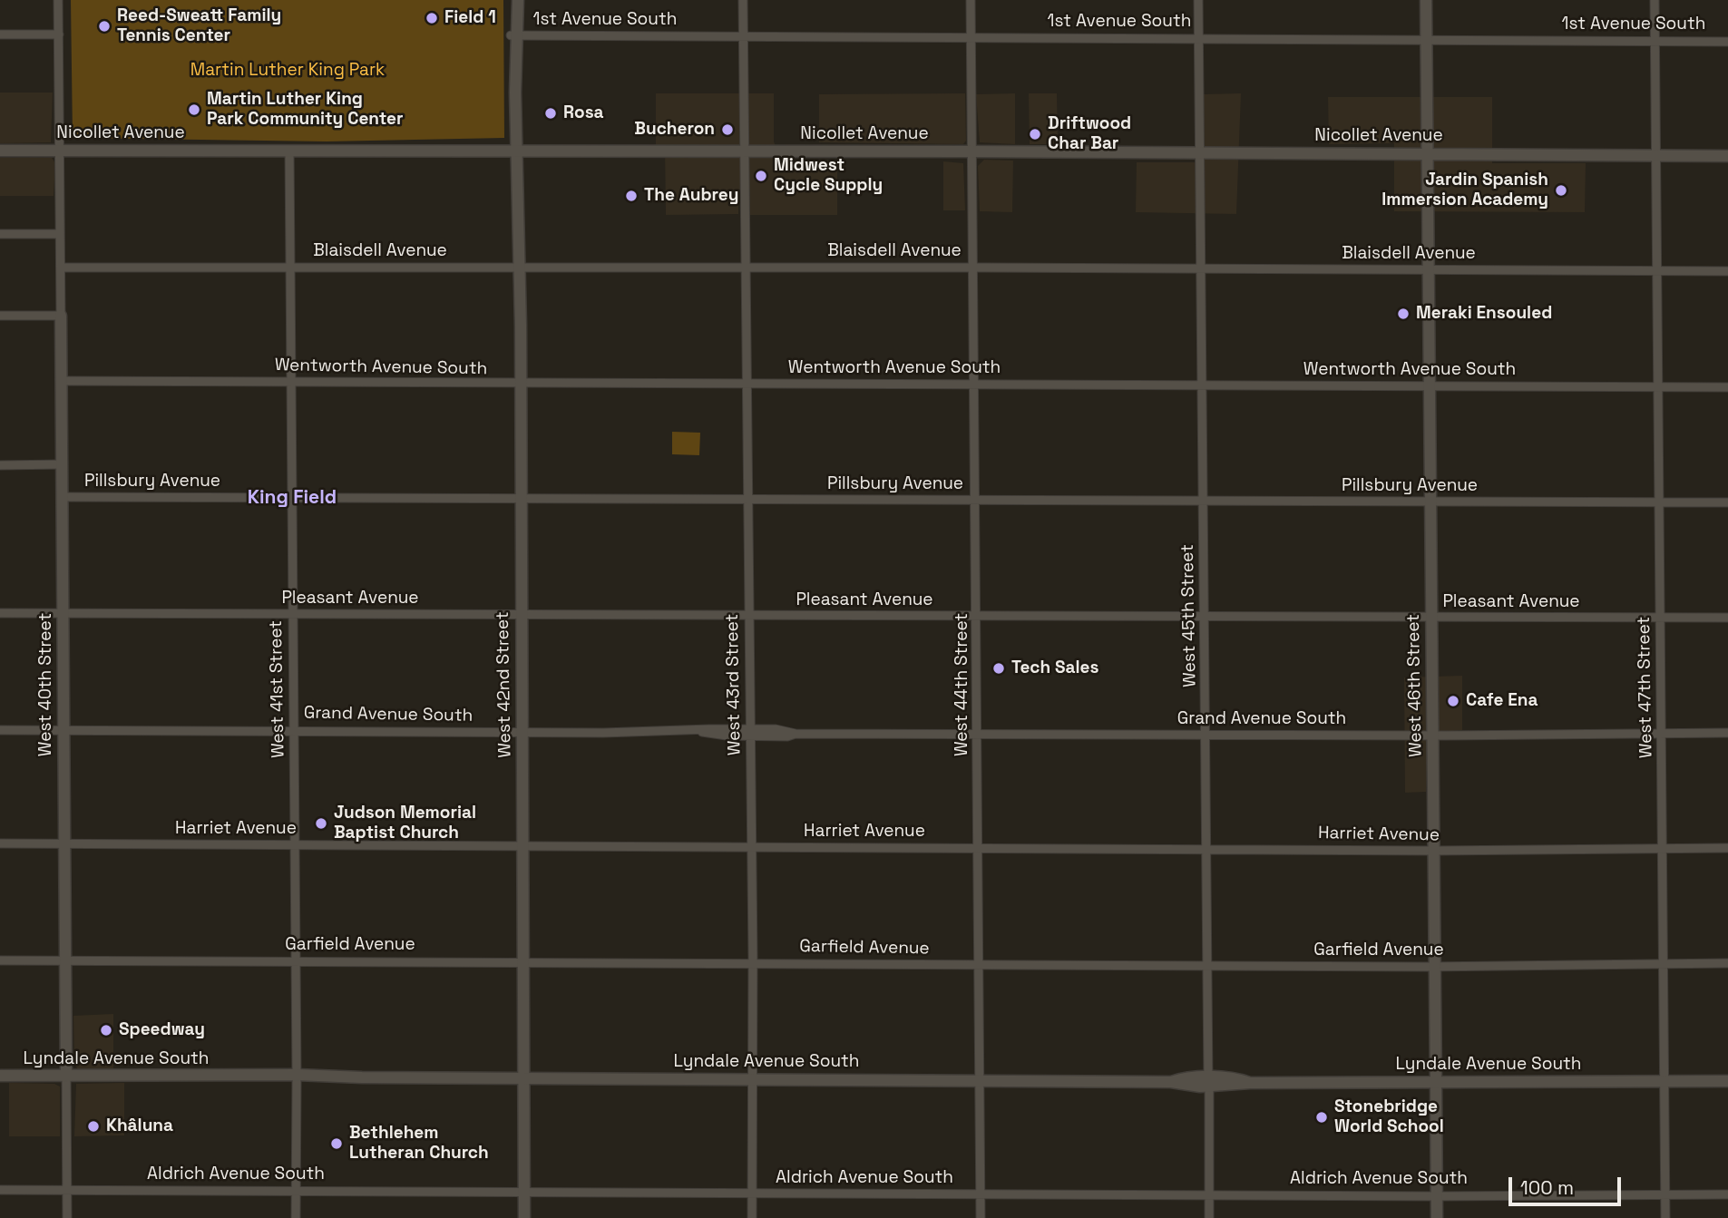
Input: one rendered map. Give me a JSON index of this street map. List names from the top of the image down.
{
  "streets": {
    "main road": [
      "Nicollet Avenue",
      "West 40th Street",
      "West 42nd Street",
      "West 46th Street",
      "Lyndale Avenue South"
    ],
    "street": [
      "1st Avenue South",
      "Blaisdell Avenue",
      "Wentworth Avenue South",
      "Pillsbury Avenue",
      "Pleasant Avenue",
      "West 45th Street",
      "West 43rd Street",
      "West 44th Street",
      "West 47th Street",
      "West 41st Street",
      "Grand Avenue South",
      "Harriet Avenue",
      "Garfield Avenue",
      "Aldrich Avenue South"
    ]
  },
  "crossings": [
    ["1st Avenue South", "West 45th Street"],
    ["1st Avenue South", "West 42nd Street"],
    ["1st Avenue South", "West 43rd Street"],
    ["1st Avenue South", "West 44th Street"],
    ["1st Avenue South", "West 46th Street"],
    ["1st Avenue South", "West 47th Street"],
    ["Nicollet Avenue", "West 45th Street"],
    ["Nicollet Avenue", "West 40th Street"],
    ["Nicollet Avenue", "West 42nd Street"],
    ["Nicollet Avenue", "West 43rd Street"],
    ["Nicollet Avenue", "West 44th Street"],
    ["Nicollet Avenue", "West 46th Street"],
    ["Nicollet Avenue", "West 47th Street"],
    ["Nicollet Avenue", "West 41st Street"],
    ["Blaisdell Avenue", "West 45th Street"],
    ["Blaisdell Avenue", "West 40th Street"],
    ["Blaisdell Avenue", "West 42nd Street"],
    ["Blaisdell Avenue", "West 43rd Street"],
    ["Blaisdell Avenue", "West 44th Street"],
    ["Blaisdell Avenue", "West 46th Street"],
    ["Blaisdell Avenue", "West 47th Street"],
    ["Blaisdell Avenue", "West 41st Street"],
    ["Wentworth Avenue South", "West 45th Street"],
    ["Wentworth Avenue South", "West 40th Street"],
    ["Wentworth Avenue South", "West 42nd Street"],
    ["Wentworth Avenue South", "West 43rd Street"],
    ["Wentworth Avenue South", "West 44th Street"],
    ["Wentworth Avenue South", "West 46th Street"],
    ["Wentworth Avenue South", "West 47th Street"],
    ["Wentworth Avenue South", "West 41st Street"],
    ["Pillsbury Avenue", "West 45th Street"],
    ["Pillsbury Avenue", "West 40th Street"],
    ["Pillsbury Avenue", "West 42nd Street"],
    ["Pillsbury Avenue", "West 43rd Street"],
    ["Pillsbury Avenue", "West 44th Street"],
    ["Pillsbury Avenue", "West 46th Street"],
    ["Pillsbury Avenue", "West 47th Street"],
    ["Pillsbury Avenue", "West 41st Street"],
    ["Pleasant Avenue", "West 45th Street"],
    ["Pleasant Avenue", "West 40th Street"],
    ["Pleasant Avenue", "West 42nd Street"],
    ["Pleasant Avenue", "West 43rd Street"],
    ["Pleasant Avenue", "West 44th Street"],
    ["Pleasant Avenue", "West 46th Street"],
    ["Pleasant Avenue", "West 47th Street"],
    ["Pleasant Avenue", "West 41st Street"],
    ["West 45th Street", "Grand Avenue South"],
    ["West 45th Street", "Harriet Avenue"],
    ["West 45th Street", "Garfield Avenue"],
    ["West 45th Street", "Lyndale Avenue South"],
    ["West 45th Street", "Aldrich Avenue South"],
    ["West 40th Street", "Grand Avenue South"],
    ["West 40th Street", "Harriet Avenue"],
    ["West 40th Street", "Garfield Avenue"],
    ["West 40th Street", "Lyndale Avenue South"],
    ["West 40th Street", "Aldrich Avenue South"],
    ["West 42nd Street", "Grand Avenue South"],
    ["West 42nd Street", "Harriet Avenue"],
    ["West 42nd Street", "Garfield Avenue"],
    ["West 42nd Street", "Lyndale Avenue South"],
    ["West 42nd Street", "Aldrich Avenue South"],
    ["West 43rd Street", "Grand Avenue South"],
    ["West 43rd Street", "Harriet Avenue"],
    ["West 43rd Street", "Garfield Avenue"],
    ["West 43rd Street", "Lyndale Avenue South"],
    ["West 43rd Street", "Aldrich Avenue South"],
    ["West 44th Street", "Grand Avenue South"],
    ["West 44th Street", "Harriet Avenue"],
    ["West 44th Street", "Garfield Avenue"],
    ["West 44th Street", "Lyndale Avenue South"],
    ["West 44th Street", "Aldrich Avenue South"],
    ["West 46th Street", "Grand Avenue South"],
    ["West 46th Street", "Harriet Avenue"],
    ["West 46th Street", "Garfield Avenue"],
    ["West 46th Street", "Lyndale Avenue South"],
    ["West 46th Street", "Aldrich Avenue South"],
    ["West 47th Street", "Grand Avenue South"],
    ["West 47th Street", "Harriet Avenue"],
    ["West 47th Street", "Garfield Avenue"],
    ["West 47th Street", "Lyndale Avenue South"],
    ["West 47th Street", "Aldrich Avenue South"],
    ["West 41st Street", "Grand Avenue South"],
    ["West 41st Street", "Harriet Avenue"],
    ["West 41st Street", "Garfield Avenue"],
    ["West 41st Street", "Lyndale Avenue South"],
    ["West 41st Street", "Aldrich Avenue South"]
  ],
  "districts": ["King Field"],
  "parks": ["Martin Luther King Park"],
  "places": [
    "Field 1",
    "Reed-Sweatt Family Tennis Center",
    "Martin Luther King Park Community Center",
    "Rosa",
    "Bucheron",
    "Driftwood Char Bar",
    "Midwest Cycle Supply",
    "Jardin Spanish Immersion Academy",
    "The Aubrey",
    "Meraki Ensouled",
    "Tech Sales",
    "Cafe Ena",
    "Judson Memorial Baptist Church",
    "Speedway",
    "Stonebridge World School",
    "Khâluna",
    "Bethlehem Lutheran Church"
  ],
  "scale_bar": "100 m"
}
